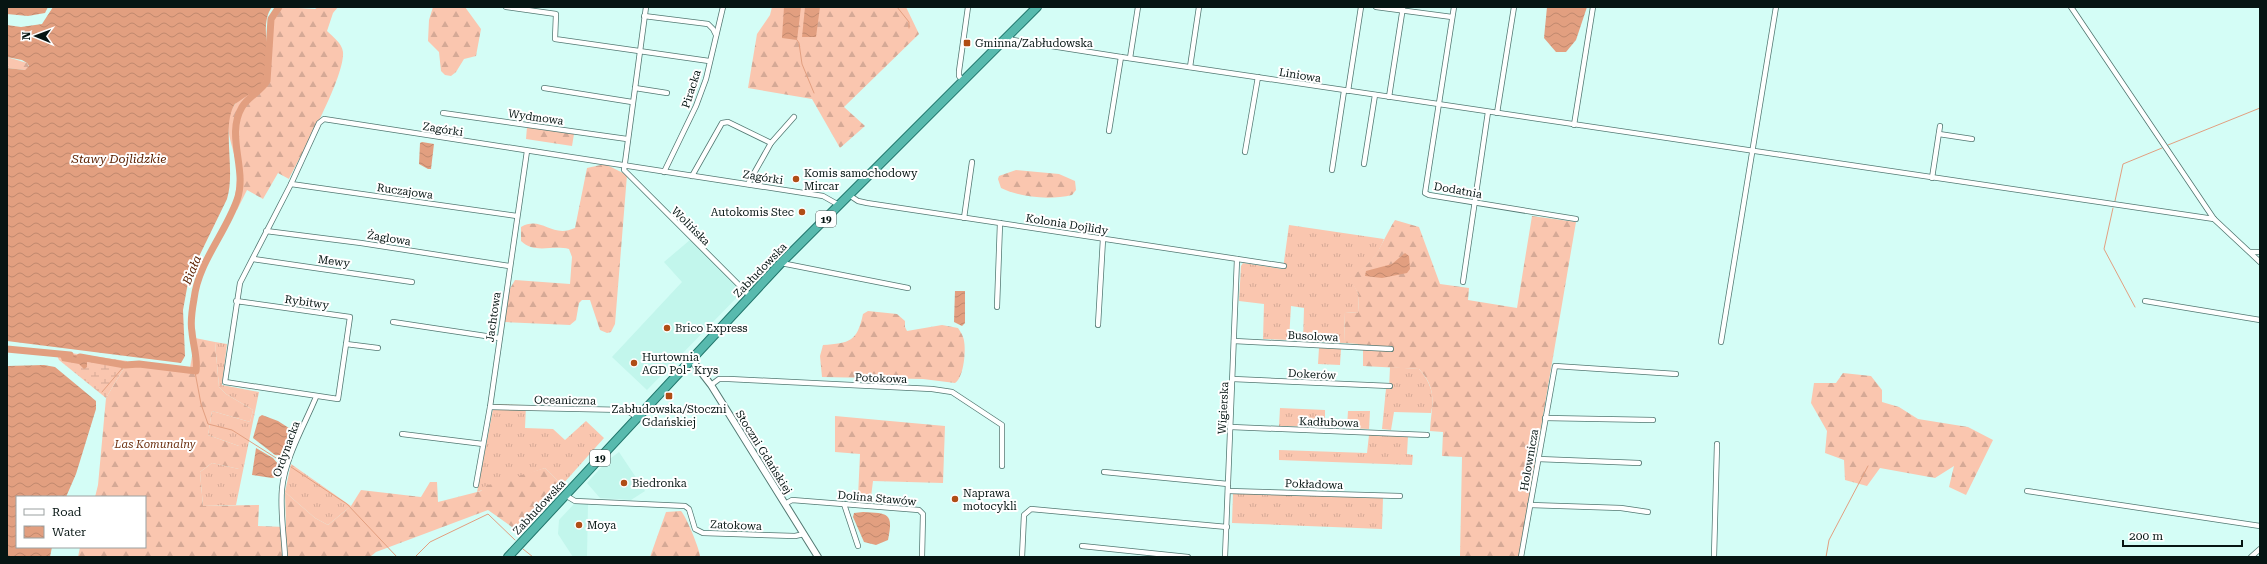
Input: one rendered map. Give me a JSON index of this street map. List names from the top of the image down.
{
  "streets": {
    "highway": ["19", "Zabłudowska"],
    "street": [
      "Liniowa",
      "Piracka",
      "Wydmowa",
      "Zagórki",
      "Dodatnia",
      "Ruczajowa",
      "Kolonia Dojlidy",
      "Wolińska",
      "Żaglowa",
      "Mewy",
      "Rybitwy",
      "Jachtowa",
      "Busolowa",
      "Dokerów",
      "Potokowa",
      "Oceaniczna",
      "Wigierska",
      "Kadłubowa",
      "Ordynacka",
      "Stoczni Gdańskiej",
      "Holownicza",
      "Pokładowa",
      "Dolina Stawów",
      "Zatokowa"
    ]
  },
  "crossings": [
    ["Liniowa", "Dodatnia"],
    ["Liniowa", "Zabłudowska"],
    ["Piracka", "Zagórki"],
    ["Zagórki", "Ruczajowa"],
    ["Zagórki", "Wolińska"],
    ["Zagórki", "Żaglowa"],
    ["Zagórki", "Mewy"],
    ["Zagórki", "Zabłudowska"],
    ["Zagórki", "Rybitwy"],
    ["Zagórki", "Jachtowa"],
    ["Zagórki", "Ordynacka"],
    ["Ruczajowa", "Jachtowa"],
    ["Kolonia Dojlidy", "Zabłudowska"],
    ["Kolonia Dojlidy", "Wigierska"],
    ["Wolińska", "Zabłudowska"],
    ["Żaglowa", "Jachtowa"],
    ["Zabłudowska", "Oceaniczna"],
    ["Zabłudowska", "Stoczni Gdańskiej"],
    ["Zabłudowska", "Zatokowa"],
    ["Rybitwy", "Ordynacka"],
    ["Jachtowa", "Oceaniczna"],
    ["Busolowa", "Wigierska"],
    ["Dokerów", "Wigierska"],
    ["Potokowa", "Stoczni Gdańskiej"],
    ["Wigierska", "Kadłubowa"],
    ["Wigierska", "Pokładowa"],
    ["Stoczni Gdańskiej", "Dolina Stawów"],
    ["Stoczni Gdańskiej", "Zatokowa"]
  ],
  "water": ["Stawy Dojlidzkie", "Biała"],
  "parks": ["Las Komunalny"],
  "places": {
    "transit": ["Gminna/Zabłudowska", "Zabłudowska/Stoczni Gdańskiej"],
    "other": [
      "Komis samochodowy Mircar",
      "Autokomis Stec",
      "Brico Express",
      "Hurtownia AGD Pol- Krys",
      "Biedronka",
      "Naprawa motocykli",
      "Moya"
    ]
  },
  "legend": ["Road", "Water"],
  "scale_bar": "200 m",
  "north": "left"
}
